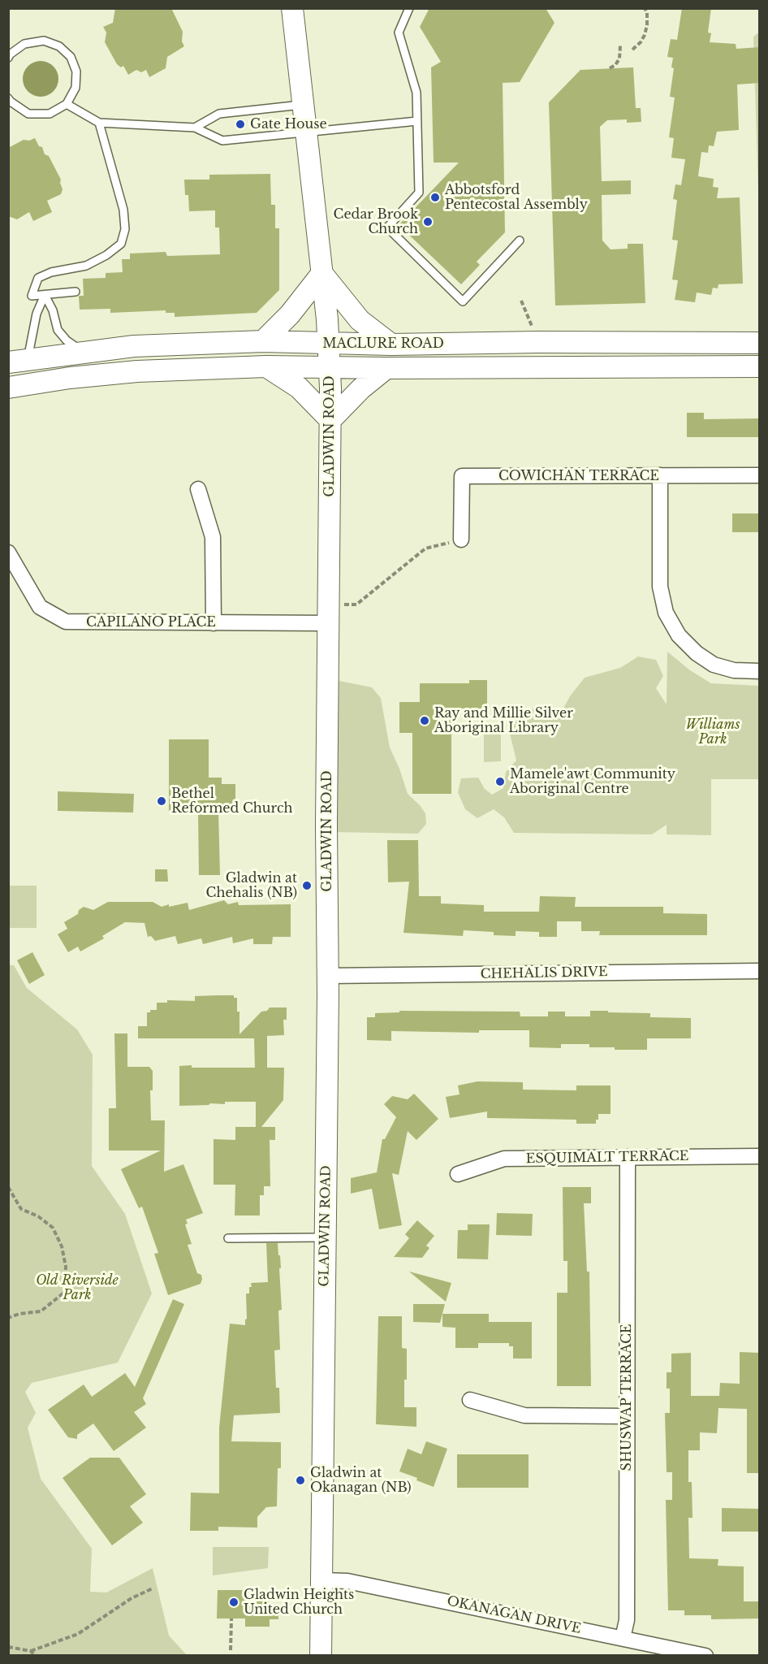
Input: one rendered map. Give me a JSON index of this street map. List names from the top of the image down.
{
  "streets": {
    "main road": ["MACLURE ROAD", "GLADWIN ROAD"],
    "street": [
      "COWICHAN TERRACE",
      "CAPILANO PLACE",
      "CHEHALIS DRIVE",
      "ESQUIMALT TERRACE",
      "SHUSWAP TERRACE",
      "OKANAGAN DRIVE"
    ]
  },
  "crossings": [
    ["MACLURE ROAD", "GLADWIN ROAD"],
    ["GLADWIN ROAD", "CAPILANO PLACE"],
    ["GLADWIN ROAD", "CHEHALIS DRIVE"],
    ["GLADWIN ROAD", "OKANAGAN DRIVE"],
    ["ESQUIMALT TERRACE", "SHUSWAP TERRACE"],
    ["SHUSWAP TERRACE", "OKANAGAN DRIVE"]
  ],
  "parks": ["Williams Park", "Old Riverside Park"],
  "places": [
    "Gate House",
    "Abbotsford Pentecostal Assembly",
    "Cedar Brook Church",
    "Ray and Millie Silver Aboriginal Library",
    "Mamele'awt Community Aboriginal Centre",
    "Bethel Reformed Church",
    "Gladwin at Chehalis (NB)",
    "Gladwin at Okanagan (NB)",
    "Gladwin Heights United Church"
  ]
}
